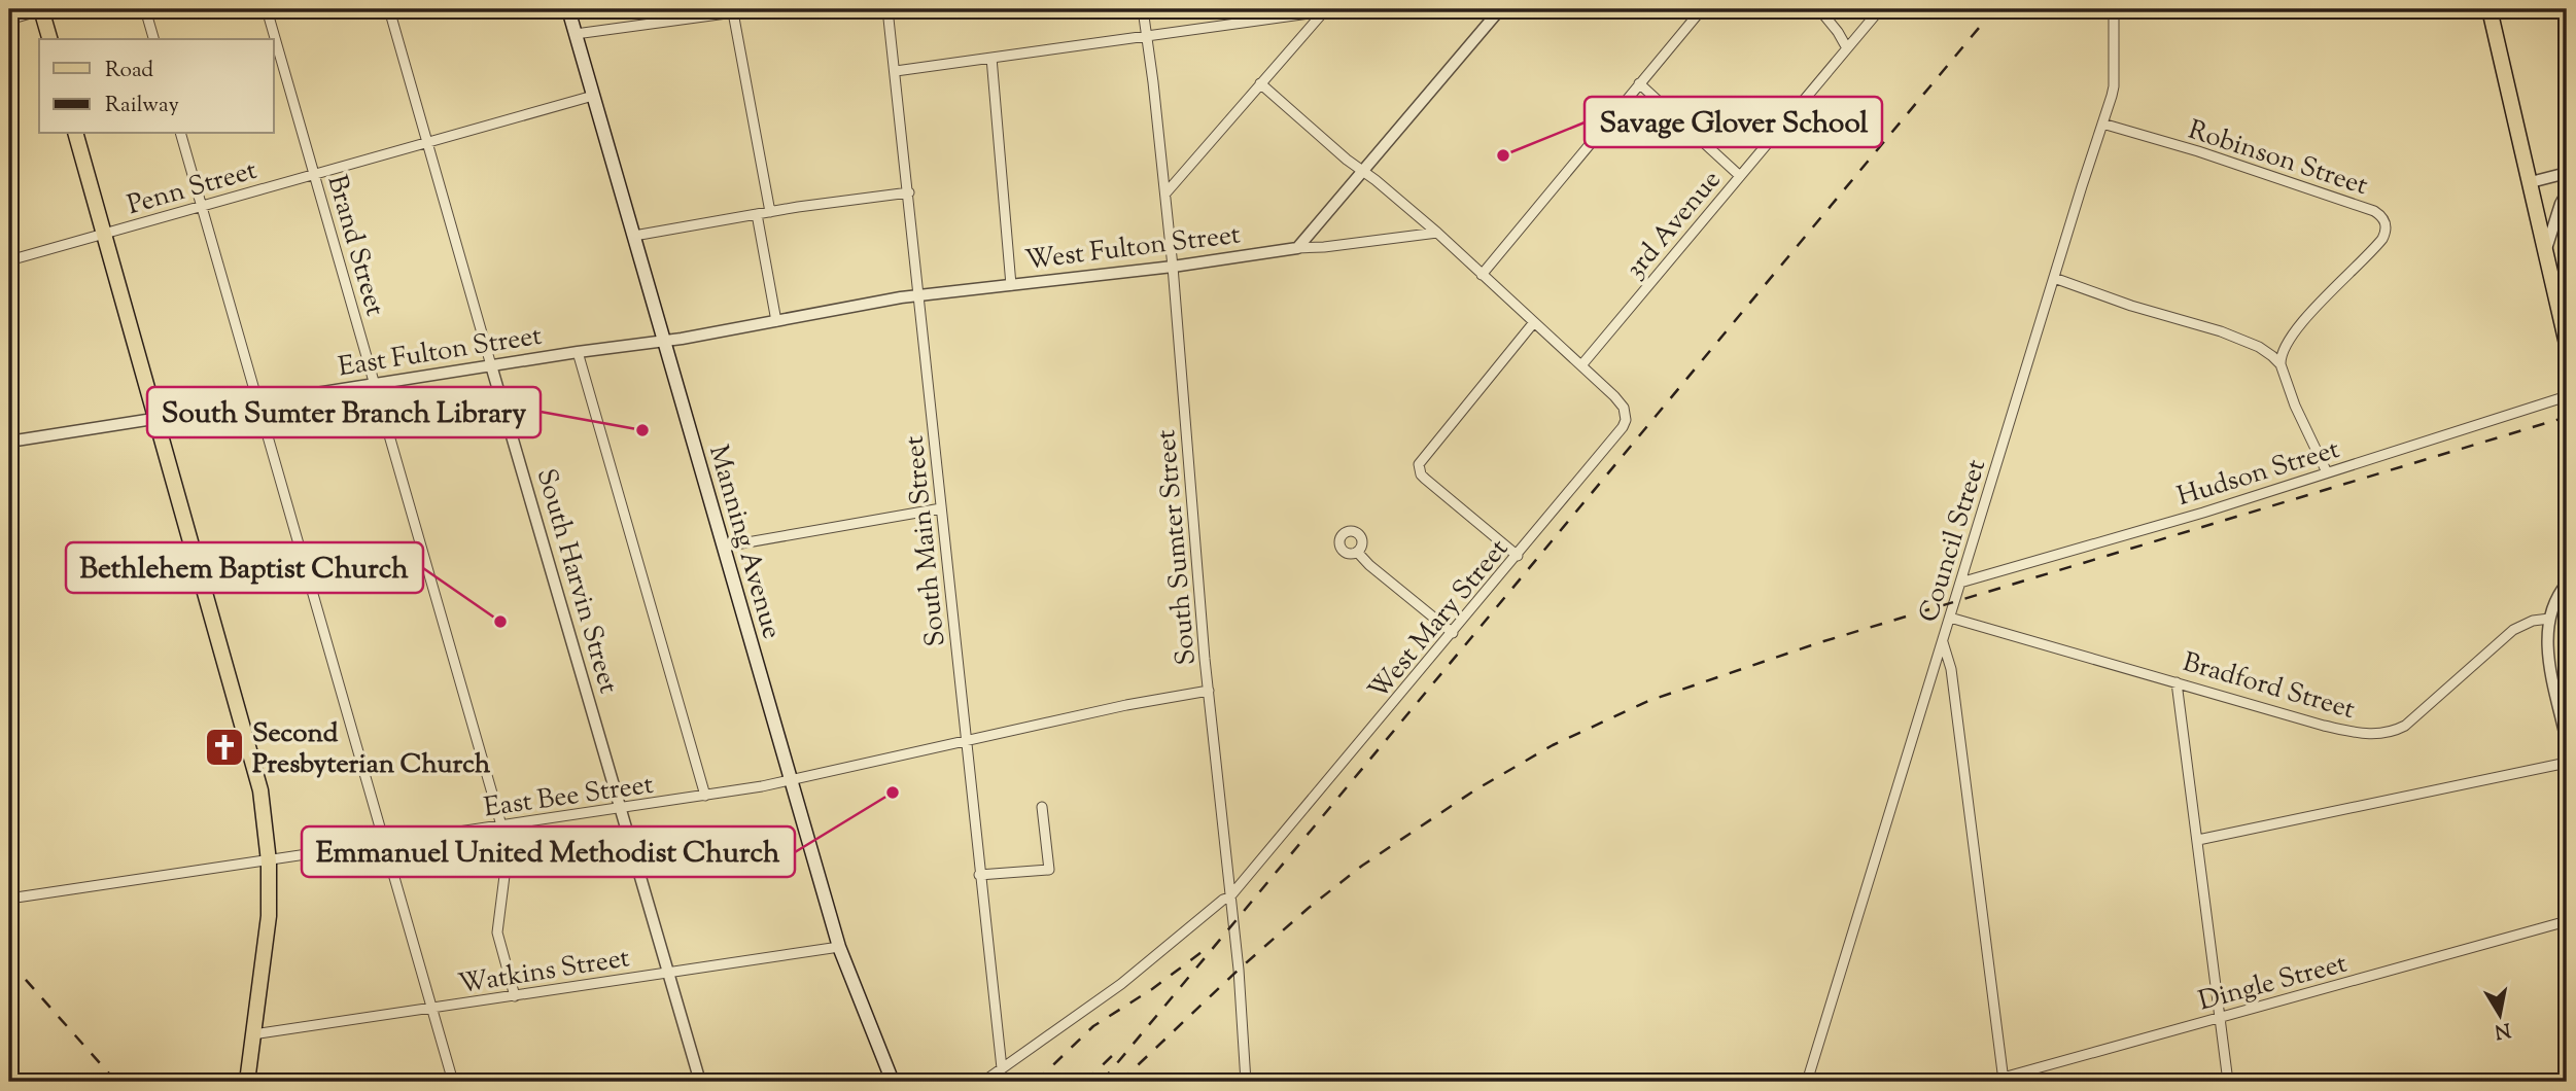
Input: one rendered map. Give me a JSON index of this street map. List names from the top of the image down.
{
  "streets": {
    "main road": ["Manning Avenue"],
    "street": [
      "Robinson Street",
      "Penn Street",
      "3rd Avenue",
      "Brand Street",
      "West Fulton Street",
      "East Fulton Street",
      "Hudson Street",
      "Council Street",
      "South Main Street",
      "South Sumter Street",
      "South Harvin Street",
      "West Mary Street",
      "Bradford Street",
      "East Bee Street",
      "Watkins Street",
      "Dingle Street"
    ]
  },
  "crossings": [
    ["Robinson Street", "Council Street"],
    ["Penn Street", "Brand Street"],
    ["Penn Street", "Manning Avenue"],
    ["Penn Street", "South Harvin Street"],
    ["3rd Avenue", "West Mary Street"],
    ["Brand Street", "East Fulton Street"],
    ["Brand Street", "East Bee Street"],
    ["Brand Street", "Watkins Street"],
    ["West Fulton Street", "East Fulton Street"],
    ["West Fulton Street", "Manning Avenue"],
    ["West Fulton Street", "South Main Street"],
    ["West Fulton Street", "South Sumter Street"],
    ["East Fulton Street", "Manning Avenue"],
    ["East Fulton Street", "South Harvin Street"],
    ["Hudson Street", "Council Street"],
    ["Council Street", "Bradford Street"],
    ["Manning Avenue", "East Bee Street"],
    ["Manning Avenue", "Watkins Street"],
    ["South Main Street", "West Mary Street"],
    ["South Main Street", "East Bee Street"],
    ["South Sumter Street", "West Mary Street"],
    ["South Sumter Street", "East Bee Street"],
    ["South Harvin Street", "East Bee Street"],
    ["South Harvin Street", "Watkins Street"]
  ],
  "places": {
    "other": [
      "Savage Glover School",
      "South Sumter Branch Library",
      "Bethlehem Baptist Church",
      "Emmanuel United Methodist Church"
    ],
    "church": ["Second Presbyterian Church"]
  },
  "legend": ["Road", "Railway"],
  "north": "bottom"
}
